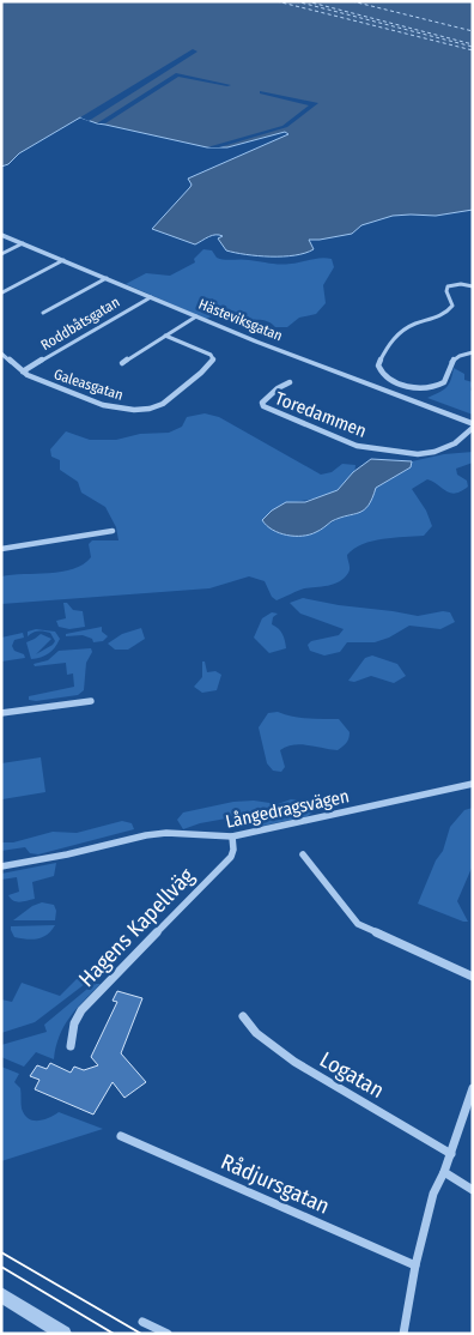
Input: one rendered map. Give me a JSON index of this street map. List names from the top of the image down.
{
  "streets": {
    "street": [
      "Hästeviksgatan",
      "Roddbåtsgatan",
      "Galeasgatan",
      "Toredammen",
      "Långedragsvägen",
      "Hagens Kapellväg",
      "Logatan",
      "Rådjursgatan"
    ]
  },
  "crossings": [
    ["Hästeviksgatan", "Roddbåtsgatan"],
    ["Roddbåtsgatan", "Galeasgatan"],
    ["Långedragsvägen", "Hagens Kapellväg"]
  ]
}
